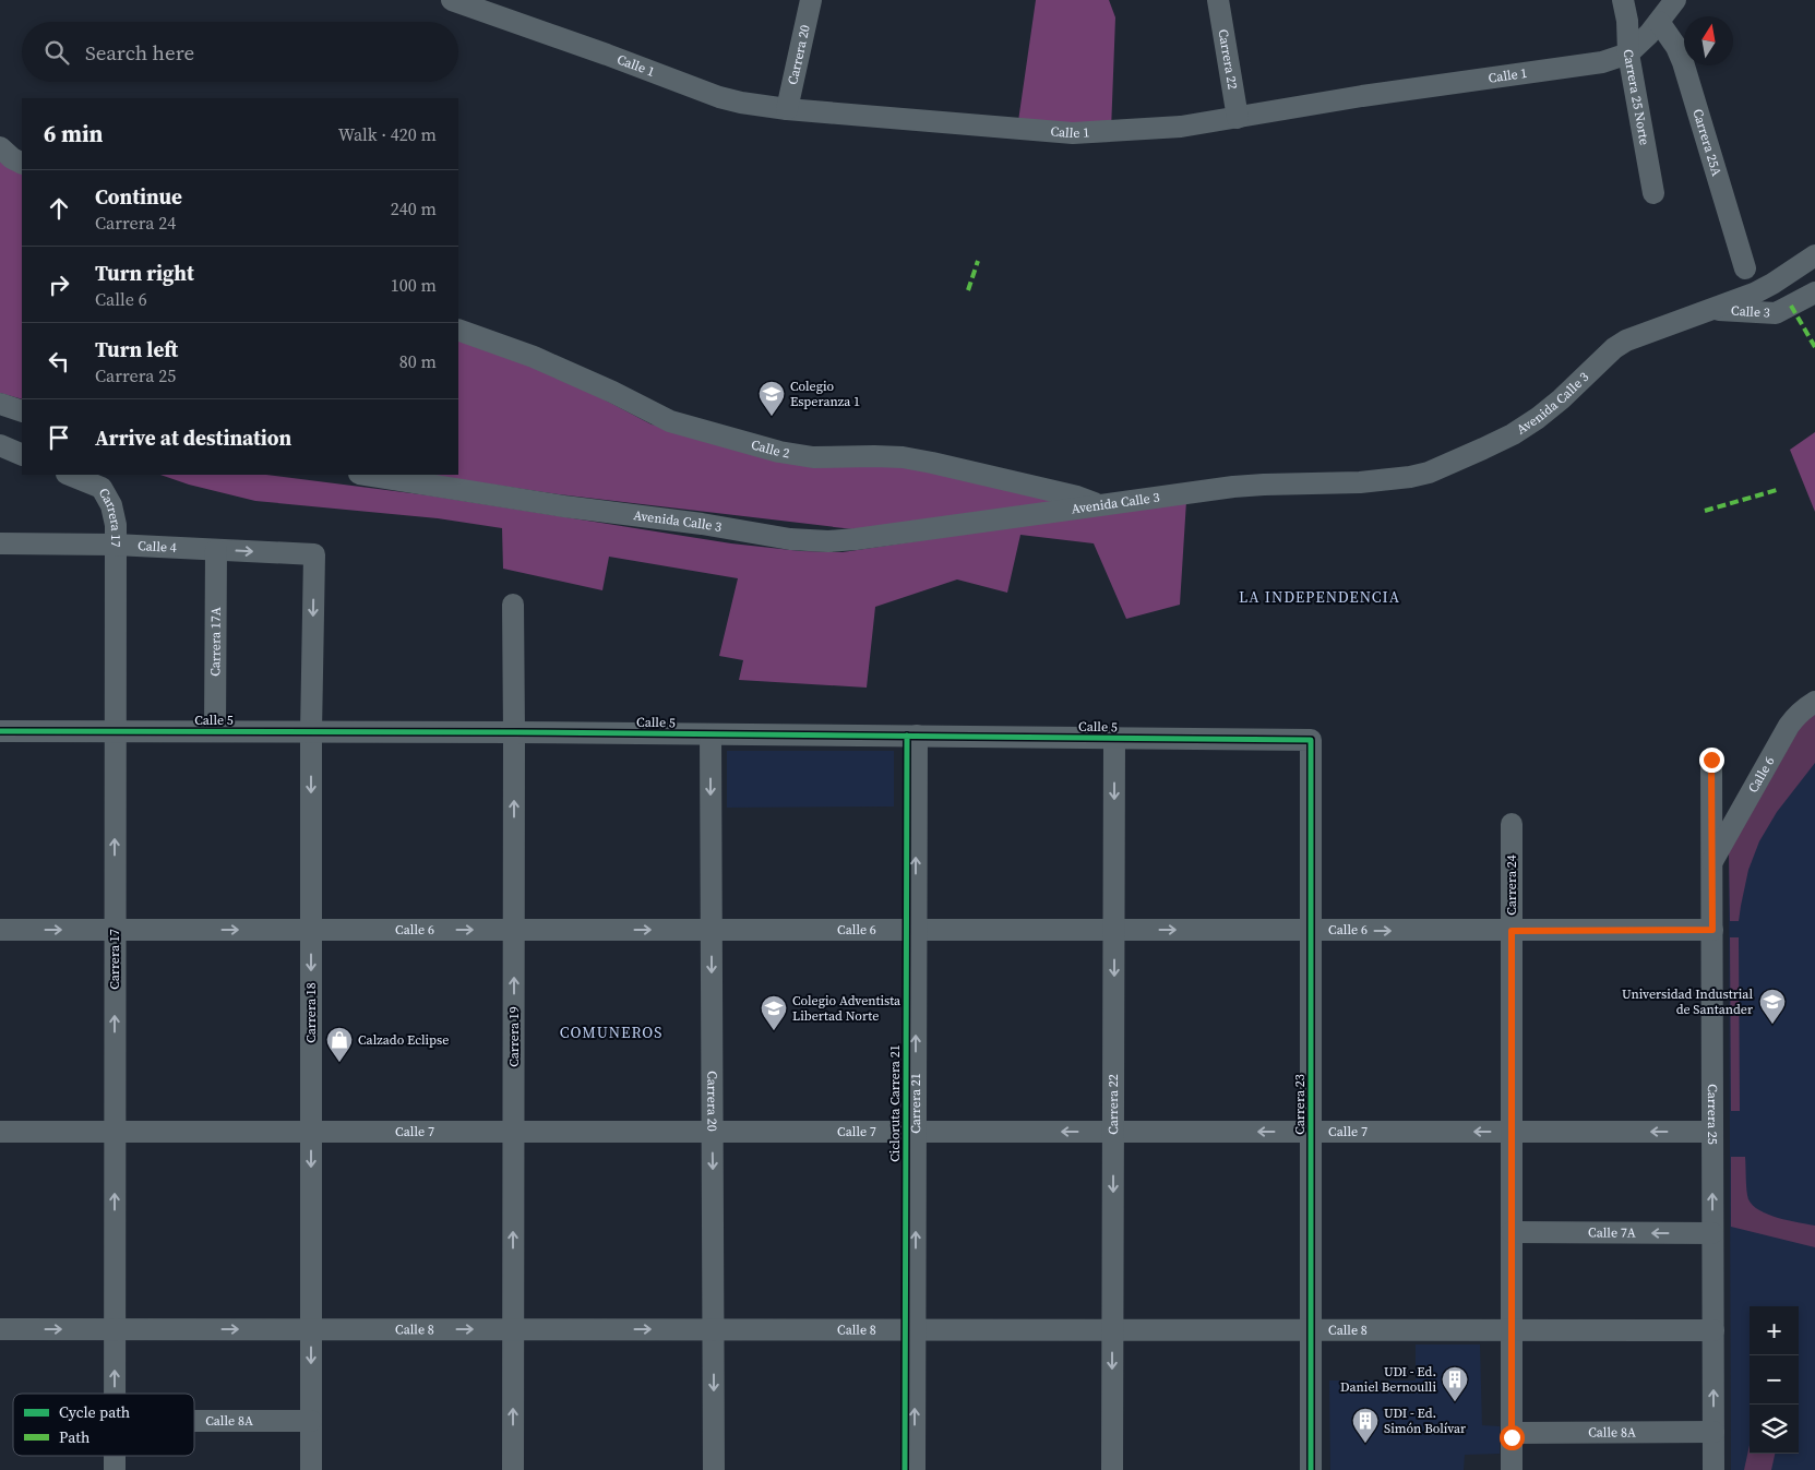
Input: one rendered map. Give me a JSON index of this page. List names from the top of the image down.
{
  "streets": {
    "street": [
      "Carrera 20",
      "Carrera 22",
      "Calle 1",
      "Carrera 25 Norte",
      "Carrera 25A",
      "Calle 3",
      "Avenida Calle 3",
      "Calle 2",
      "Carrera 17",
      "Calle 4",
      "Carrera 17A",
      "Calle 5",
      "Calle 6",
      "Carrera 24",
      "Carrera 18",
      "Carrera 19",
      "Carrera 21",
      "Carrera 23",
      "Carrera 25",
      "Calle 7",
      "Calle 7A",
      "Calle 8",
      "Calle 8A"
    ],
    "cycle path": ["Cicloruta Carrera 21"]
  },
  "crossings": [
    ["Carrera 20", "Calle 1"],
    ["Carrera 20", "Calle 5"],
    ["Carrera 20", "Calle 6"],
    ["Carrera 20", "Calle 7"],
    ["Carrera 20", "Calle 8"],
    ["Carrera 22", "Calle 1"],
    ["Carrera 22", "Calle 5"],
    ["Carrera 22", "Calle 6"],
    ["Carrera 22", "Calle 7"],
    ["Carrera 22", "Calle 8"],
    ["Calle 1", "Carrera 25 Norte"],
    ["Calle 1", "Carrera 25A"],
    ["Calle 3", "Avenida Calle 3"],
    ["Avenida Calle 3", "Calle 2"],
    ["Carrera 17", "Calle 4"],
    ["Carrera 17", "Calle 5"],
    ["Carrera 17", "Calle 6"],
    ["Carrera 17", "Calle 7"],
    ["Carrera 17", "Calle 8"],
    ["Calle 4", "Carrera 17A"],
    ["Calle 4", "Carrera 18"],
    ["Carrera 17A", "Calle 5"],
    ["Calle 5", "Carrera 18"],
    ["Calle 5", "Carrera 19"],
    ["Calle 5", "Carrera 21"],
    ["Calle 5", "Carrera 23"],
    ["Calle 6", "Carrera 24"],
    ["Calle 6", "Carrera 18"],
    ["Calle 6", "Carrera 19"],
    ["Calle 6", "Carrera 21"],
    ["Calle 6", "Carrera 23"],
    ["Calle 6", "Carrera 25"],
    ["Carrera 24", "Calle 7"],
    ["Carrera 24", "Calle 7A"],
    ["Carrera 24", "Calle 8"],
    ["Carrera 24", "Calle 8A"],
    ["Carrera 18", "Calle 7"],
    ["Carrera 18", "Calle 8"],
    ["Carrera 18", "Calle 8A"],
    ["Carrera 19", "Calle 7"],
    ["Carrera 19", "Calle 8"],
    ["Carrera 21", "Calle 7"],
    ["Carrera 21", "Calle 8"],
    ["Carrera 23", "Calle 7"],
    ["Carrera 23", "Calle 8"],
    ["Carrera 25", "Calle 7"],
    ["Carrera 25", "Calle 7A"],
    ["Carrera 25", "Calle 8"],
    ["Carrera 25", "Calle 8A"]
  ],
  "one_way": [
    "Carrera 20",
    "Carrera 22",
    "Carrera 17",
    "Calle 6",
    "Carrera 18",
    "Carrera 19",
    "Carrera 21",
    "Calle 7",
    "Calle 7A",
    "Calle 8"
  ],
  "districts": ["LA INDEPENDENCIA", "COMUNEROS"],
  "places": {
    "school or university": ["Colegio Esperanza 1", "Universidad Industrial de Santander", "Colegio Adventista Libertad Norte"],
    "shop": ["Calzado Eclipse"],
    "building": ["UDI - Ed. Daniel Bernoulli", "UDI - Ed. Simón Bolívar"]
  },
  "legend": ["Cycle path", "Path"],
  "north": "top",
  "page": {
    "search": "Search here",
    "heading": ["6 min", "Walk · 420 m"],
    "list": [
      ["Continue", "Carrera 24", "240 m"],
      ["Turn right", "Calle 6", "100 m"],
      ["Turn left", "Carrera 25", "80 m"],
      "Arrive at destination"
    ],
    "map_buttons": ["+", "−"]
  }
}
